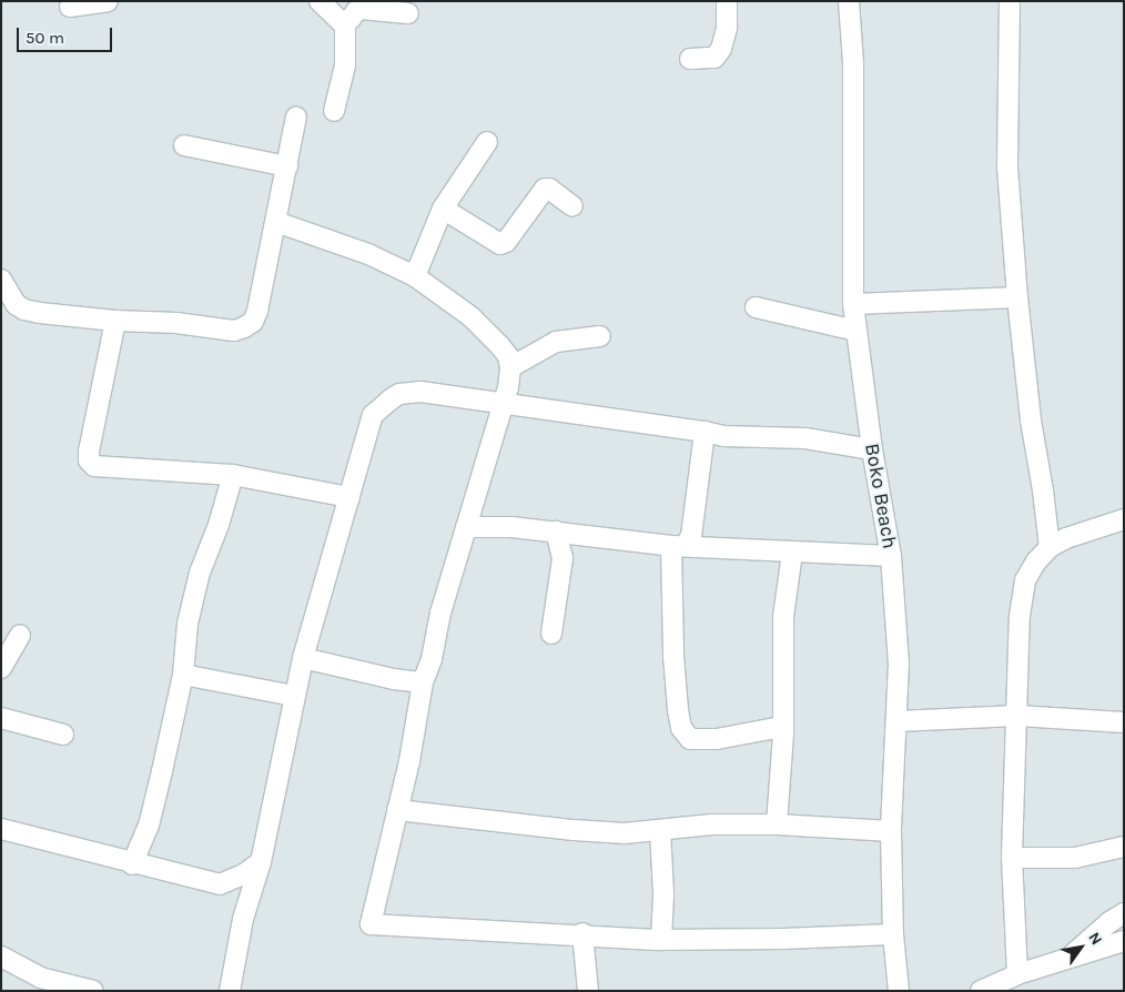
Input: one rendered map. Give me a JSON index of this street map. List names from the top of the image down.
{
  "streets": {
    "street": ["Boko Beach"]
  },
  "scale_bar": "50 m",
  "north": "top right"
}
